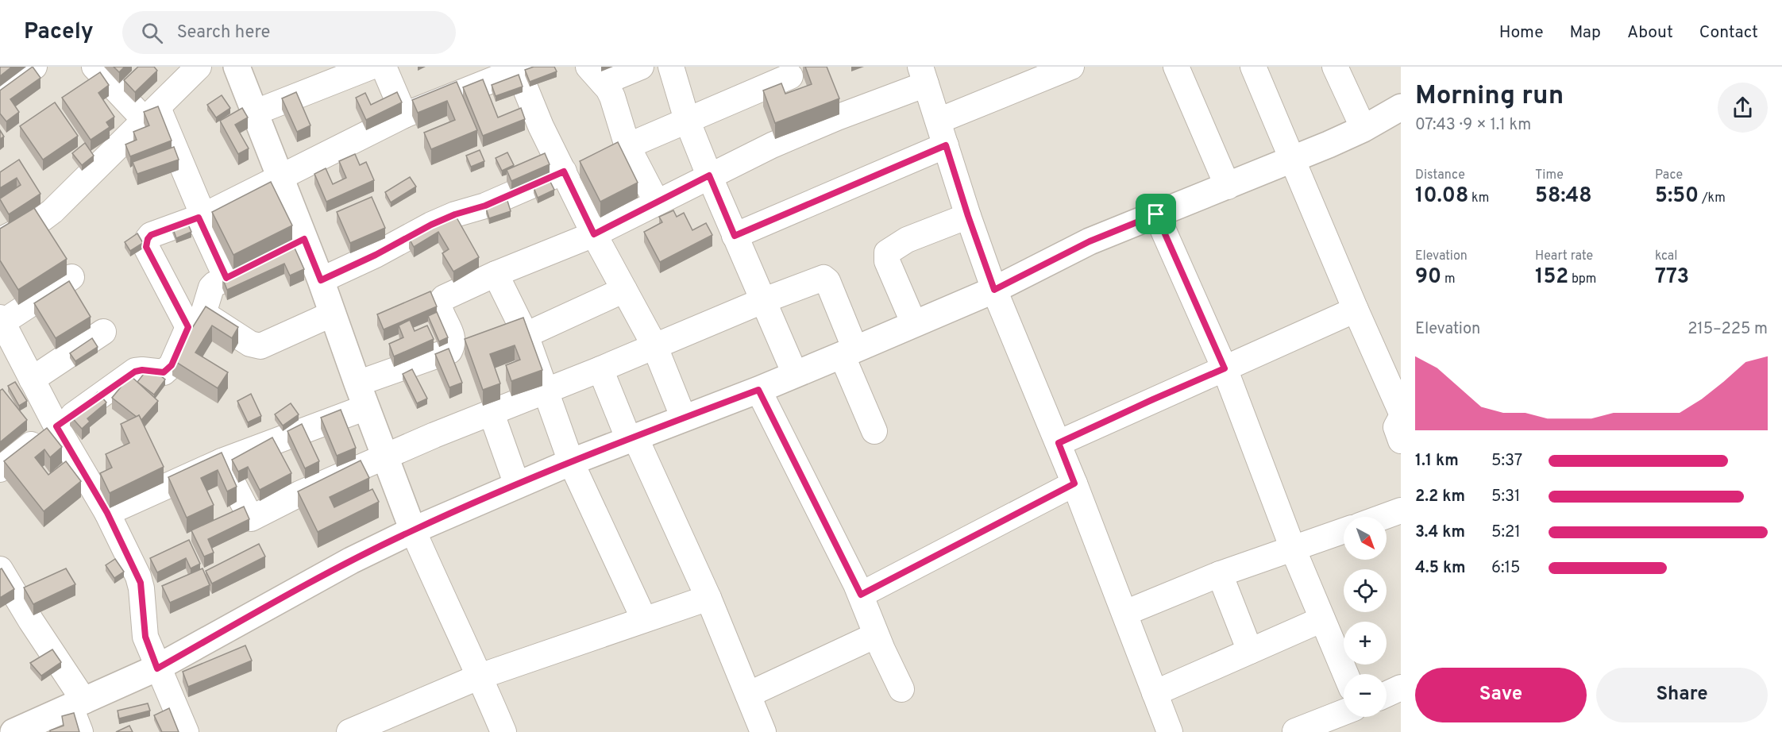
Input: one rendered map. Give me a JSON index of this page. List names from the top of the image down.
{
  "north": "bottom right",
  "page": {
    "header": "Pacely",
    "search": "Search here",
    "nav": [
      "Home",
      "Map",
      "About",
      "Contact"
    ],
    "heading": ["Morning run", "07:43 · 9 × 1.1 km"],
    "stats": [
      ["Distance", "10.08 km"],
      ["Time", "58:48"],
      ["Pace", "5:50 /km"],
      ["Elevation", "90 m"],
      ["Heart rate", "152 bpm"],
      ["kcal", "773"]
    ],
    "chart": ["Elevation", "215–225 m"],
    "list": [
      {
        "name": "1.1 km",
        "note": "5:37"
      },
      {
        "name": "2.2 km",
        "note": "5:31"
      },
      {
        "name": "3.4 km",
        "note": "5:21"
      },
      {
        "name": "4.5 km",
        "note": "6:15"
      }
    ],
    "map_buttons": ["+", "−"],
    "buttons": ["Save", "Share"]
  }
}
